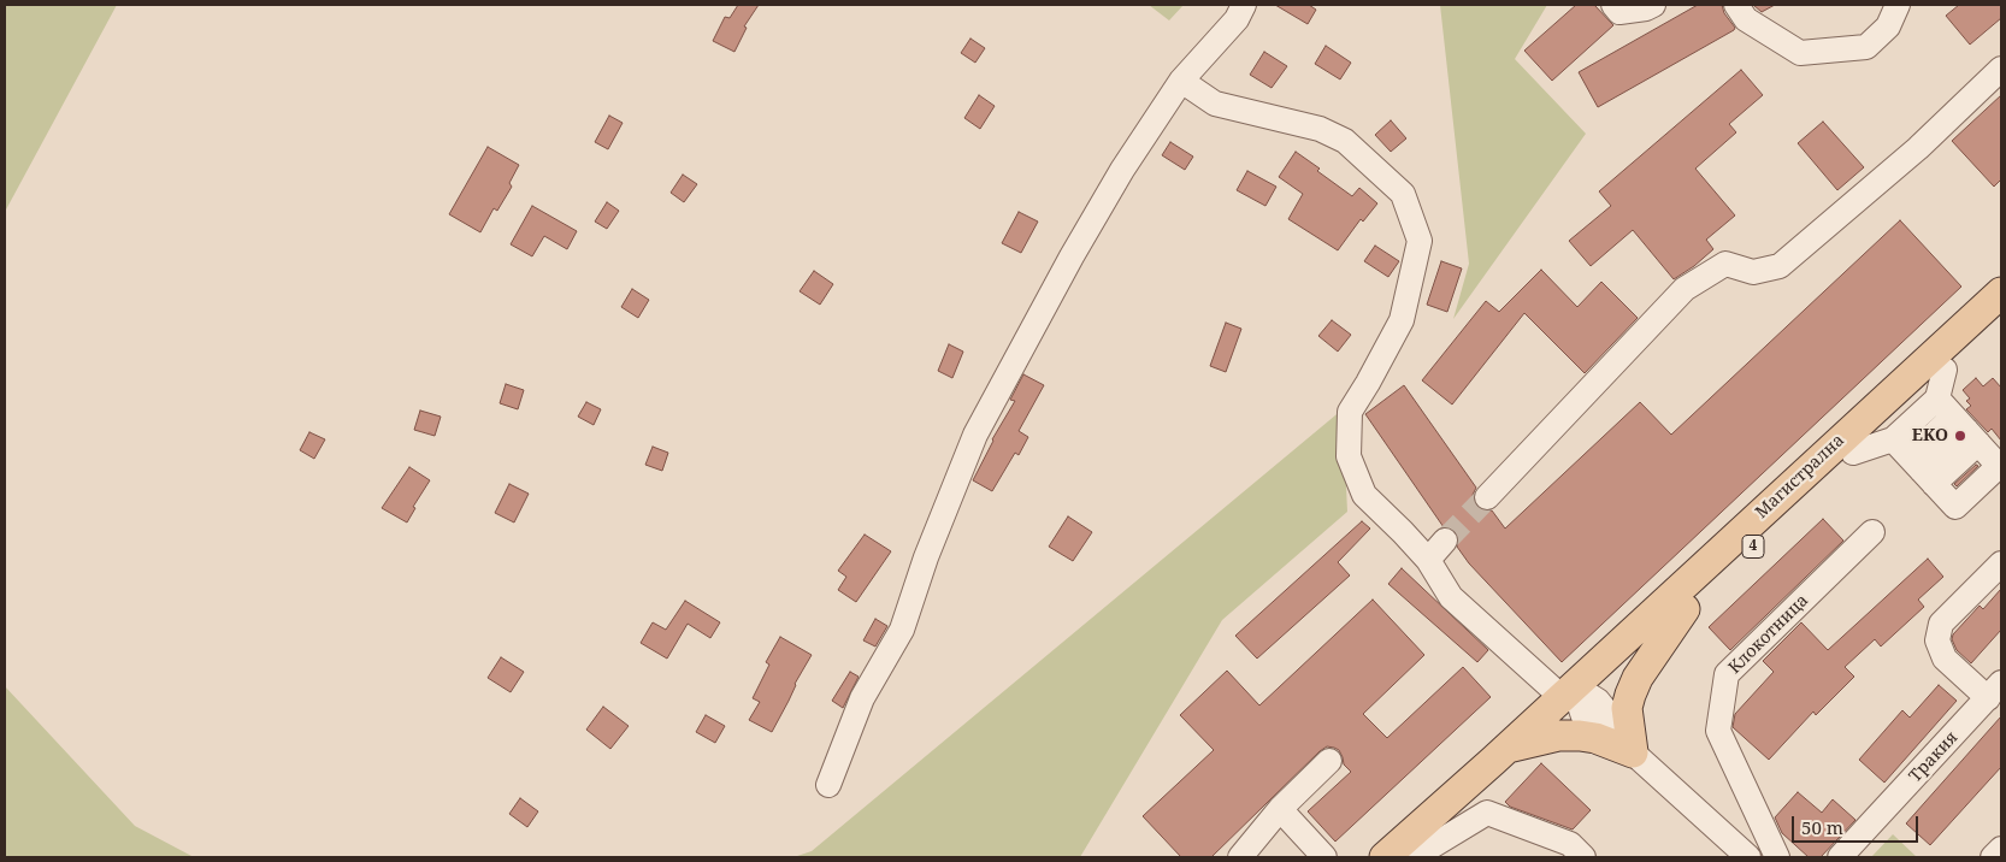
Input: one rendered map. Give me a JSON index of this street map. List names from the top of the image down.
{
  "streets": {
    "main road": ["Магистрална", "4"],
    "street": ["Клокотница", "Тракия"]
  },
  "places": ["EKO"],
  "scale_bar": "50 m"
}
